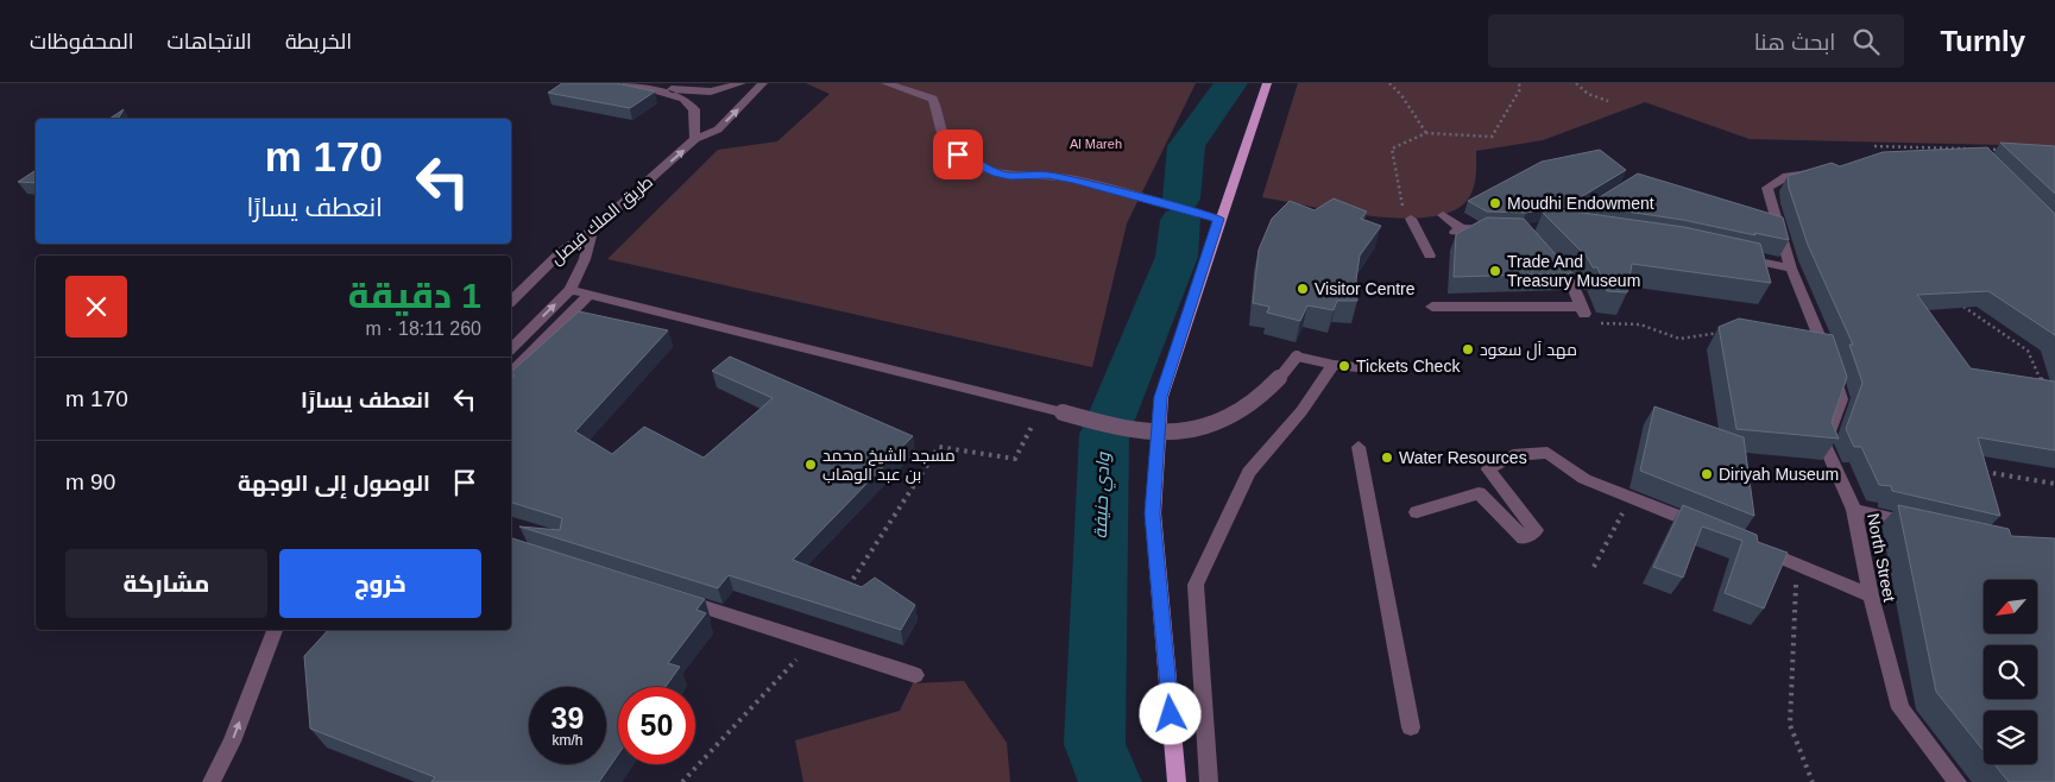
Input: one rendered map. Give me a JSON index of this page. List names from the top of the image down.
{
  "streets": {
    "street": ["طريق الملك فيصل", "North Street"]
  },
  "one_way": ["طريق الملك فيصل"],
  "water": ["وادي حنيفة"],
  "parks": ["Al Mareh"],
  "places": [
    "Moudhi Endowment",
    "Trade And Treasury Museum",
    "Visitor Centre",
    "مهد آل سعود",
    "Tickets Check",
    "Water Resources",
    "مسجد الشيخ محمد بن عبد الوهاب",
    "Diriyah Museum"
  ],
  "north": "bottom left",
  "page": {
    "header": "Turnly",
    "search": "ابحث هنا",
    "nav": ["الخريطة", "الاتجاهات", "المحفوظات"],
    "turn": ["170 m", "انعطف يسارًا"],
    "heading": ["1 دقيقة", "260 m · 18:11"],
    "list": [
      {
        "name": "انعطف يسارًا",
        "value": "170 m"
      },
      {
        "name": "الوصول إلى الوجهة",
        "value": "90 m"
      }
    ],
    "buttons": ["خروج", "مشاركة"],
    "speed": "39 km/h",
    "limit": "50"
  }
}
